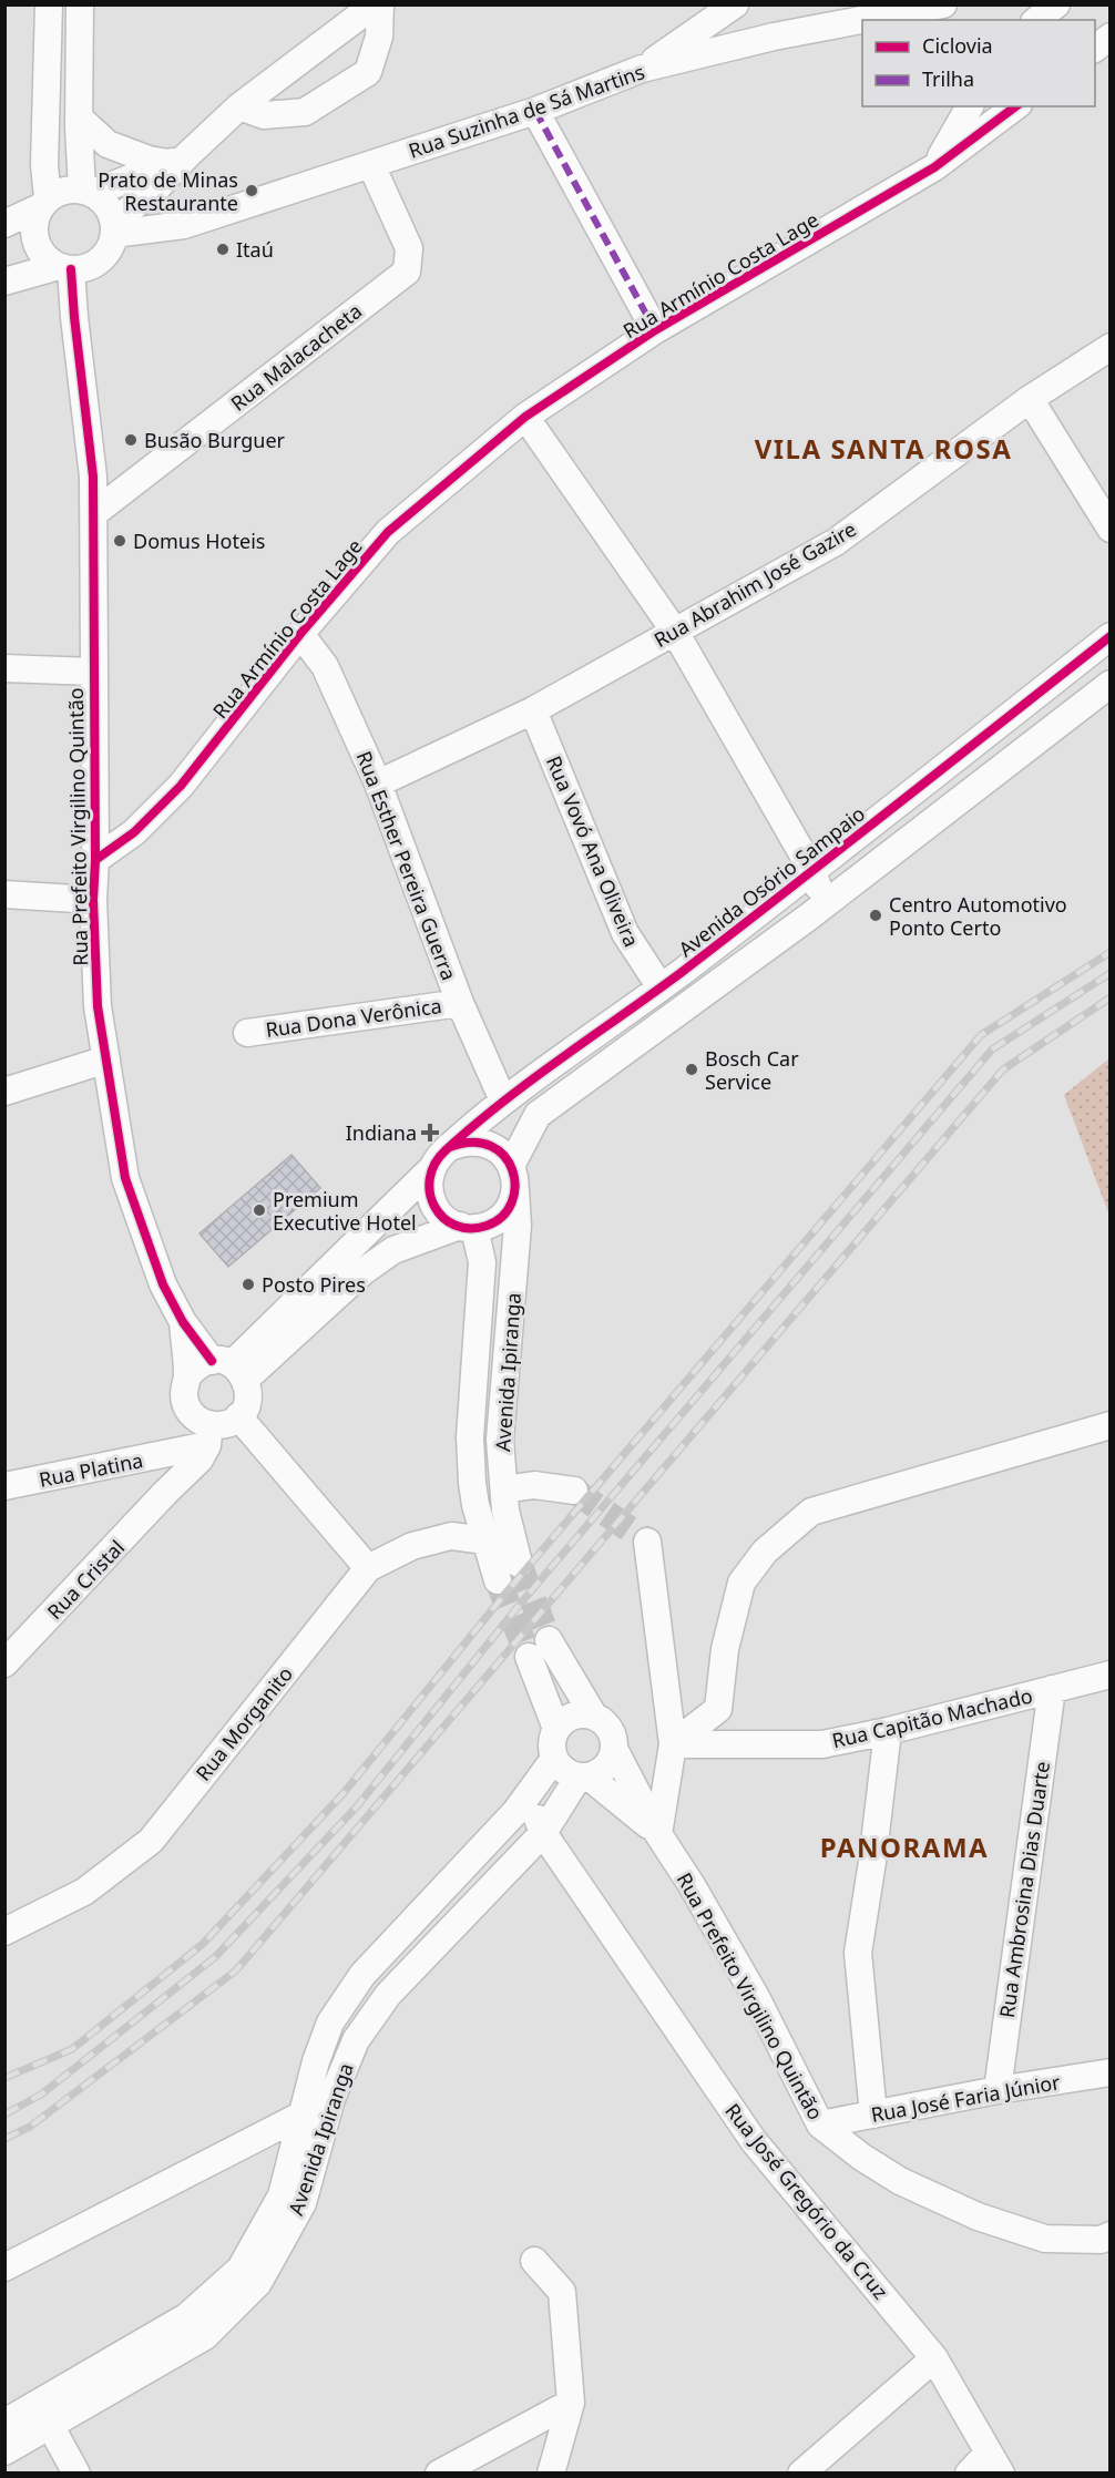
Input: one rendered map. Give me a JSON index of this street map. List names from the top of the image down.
{
  "streets": {
    "street": [
      "Rua Suzinha de Sá Martins",
      "Rua Armínio Costa Lage",
      "Rua Malacacheta",
      "Rua Abrahim José Gazire",
      "Rua Prefeito Virgilino Quintão",
      "Rua Vovó Ana Oliveira",
      "Rua Esther Pereira Guerra",
      "Avenida Osório Sampaio",
      "Rua Dona Verônica",
      "Avenida Ipiranga",
      "Rua Platina",
      "Rua Cristal",
      "Rua Capitão Machado",
      "Rua Morganito",
      "Rua Ambrosina Dias Duarte",
      "Rua José Faria Júnior",
      "Rua José Gregório da Cruz"
    ]
  },
  "crossings": [
    ["Rua Suzinha de Sá Martins", "Rua Malacacheta"],
    ["Rua Suzinha de Sá Martins", "Rua Prefeito Virgilino Quintão"],
    ["Rua Armínio Costa Lage", "Rua Prefeito Virgilino Quintão"],
    ["Rua Armínio Costa Lage", "Rua Esther Pereira Guerra"],
    ["Rua Malacacheta", "Rua Prefeito Virgilino Quintão"],
    ["Rua Abrahim José Gazire", "Rua Vovó Ana Oliveira"],
    ["Rua Abrahim José Gazire", "Rua Esther Pereira Guerra"],
    ["Rua Prefeito Virgilino Quintão", "Avenida Ipiranga"],
    ["Rua Prefeito Virgilino Quintão", "Rua Platina"],
    ["Rua Prefeito Virgilino Quintão", "Rua Cristal"],
    ["Rua Prefeito Virgilino Quintão", "Rua José Faria Júnior"],
    ["Rua Vovó Ana Oliveira", "Avenida Osório Sampaio"],
    ["Rua Esther Pereira Guerra", "Avenida Osório Sampaio"],
    ["Rua Esther Pereira Guerra", "Rua Dona Verônica"],
    ["Avenida Osório Sampaio", "Avenida Ipiranga"],
    ["Avenida Ipiranga", "Rua Morganito"],
    ["Avenida Ipiranga", "Rua José Gregório da Cruz"],
    ["Rua Platina", "Rua Cristal"],
    ["Rua Capitão Machado", "Rua Ambrosina Dias Duarte"],
    ["Rua Ambrosina Dias Duarte", "Rua José Faria Júnior"]
  ],
  "districts": ["VILA SANTA ROSA", "PANORAMA"],
  "places": {
    "other": [
      "Prato de Minas Restaurante",
      "Itaú",
      "Busão Burguer",
      "Domus Hoteis",
      "Centro Automotivo Ponto Certo",
      "Bosch Car Service",
      "Premium Executive Hotel",
      "Posto Pires"
    ],
    "health": ["Indiana"]
  },
  "legend": ["Ciclovia", "Trilha"]
}
